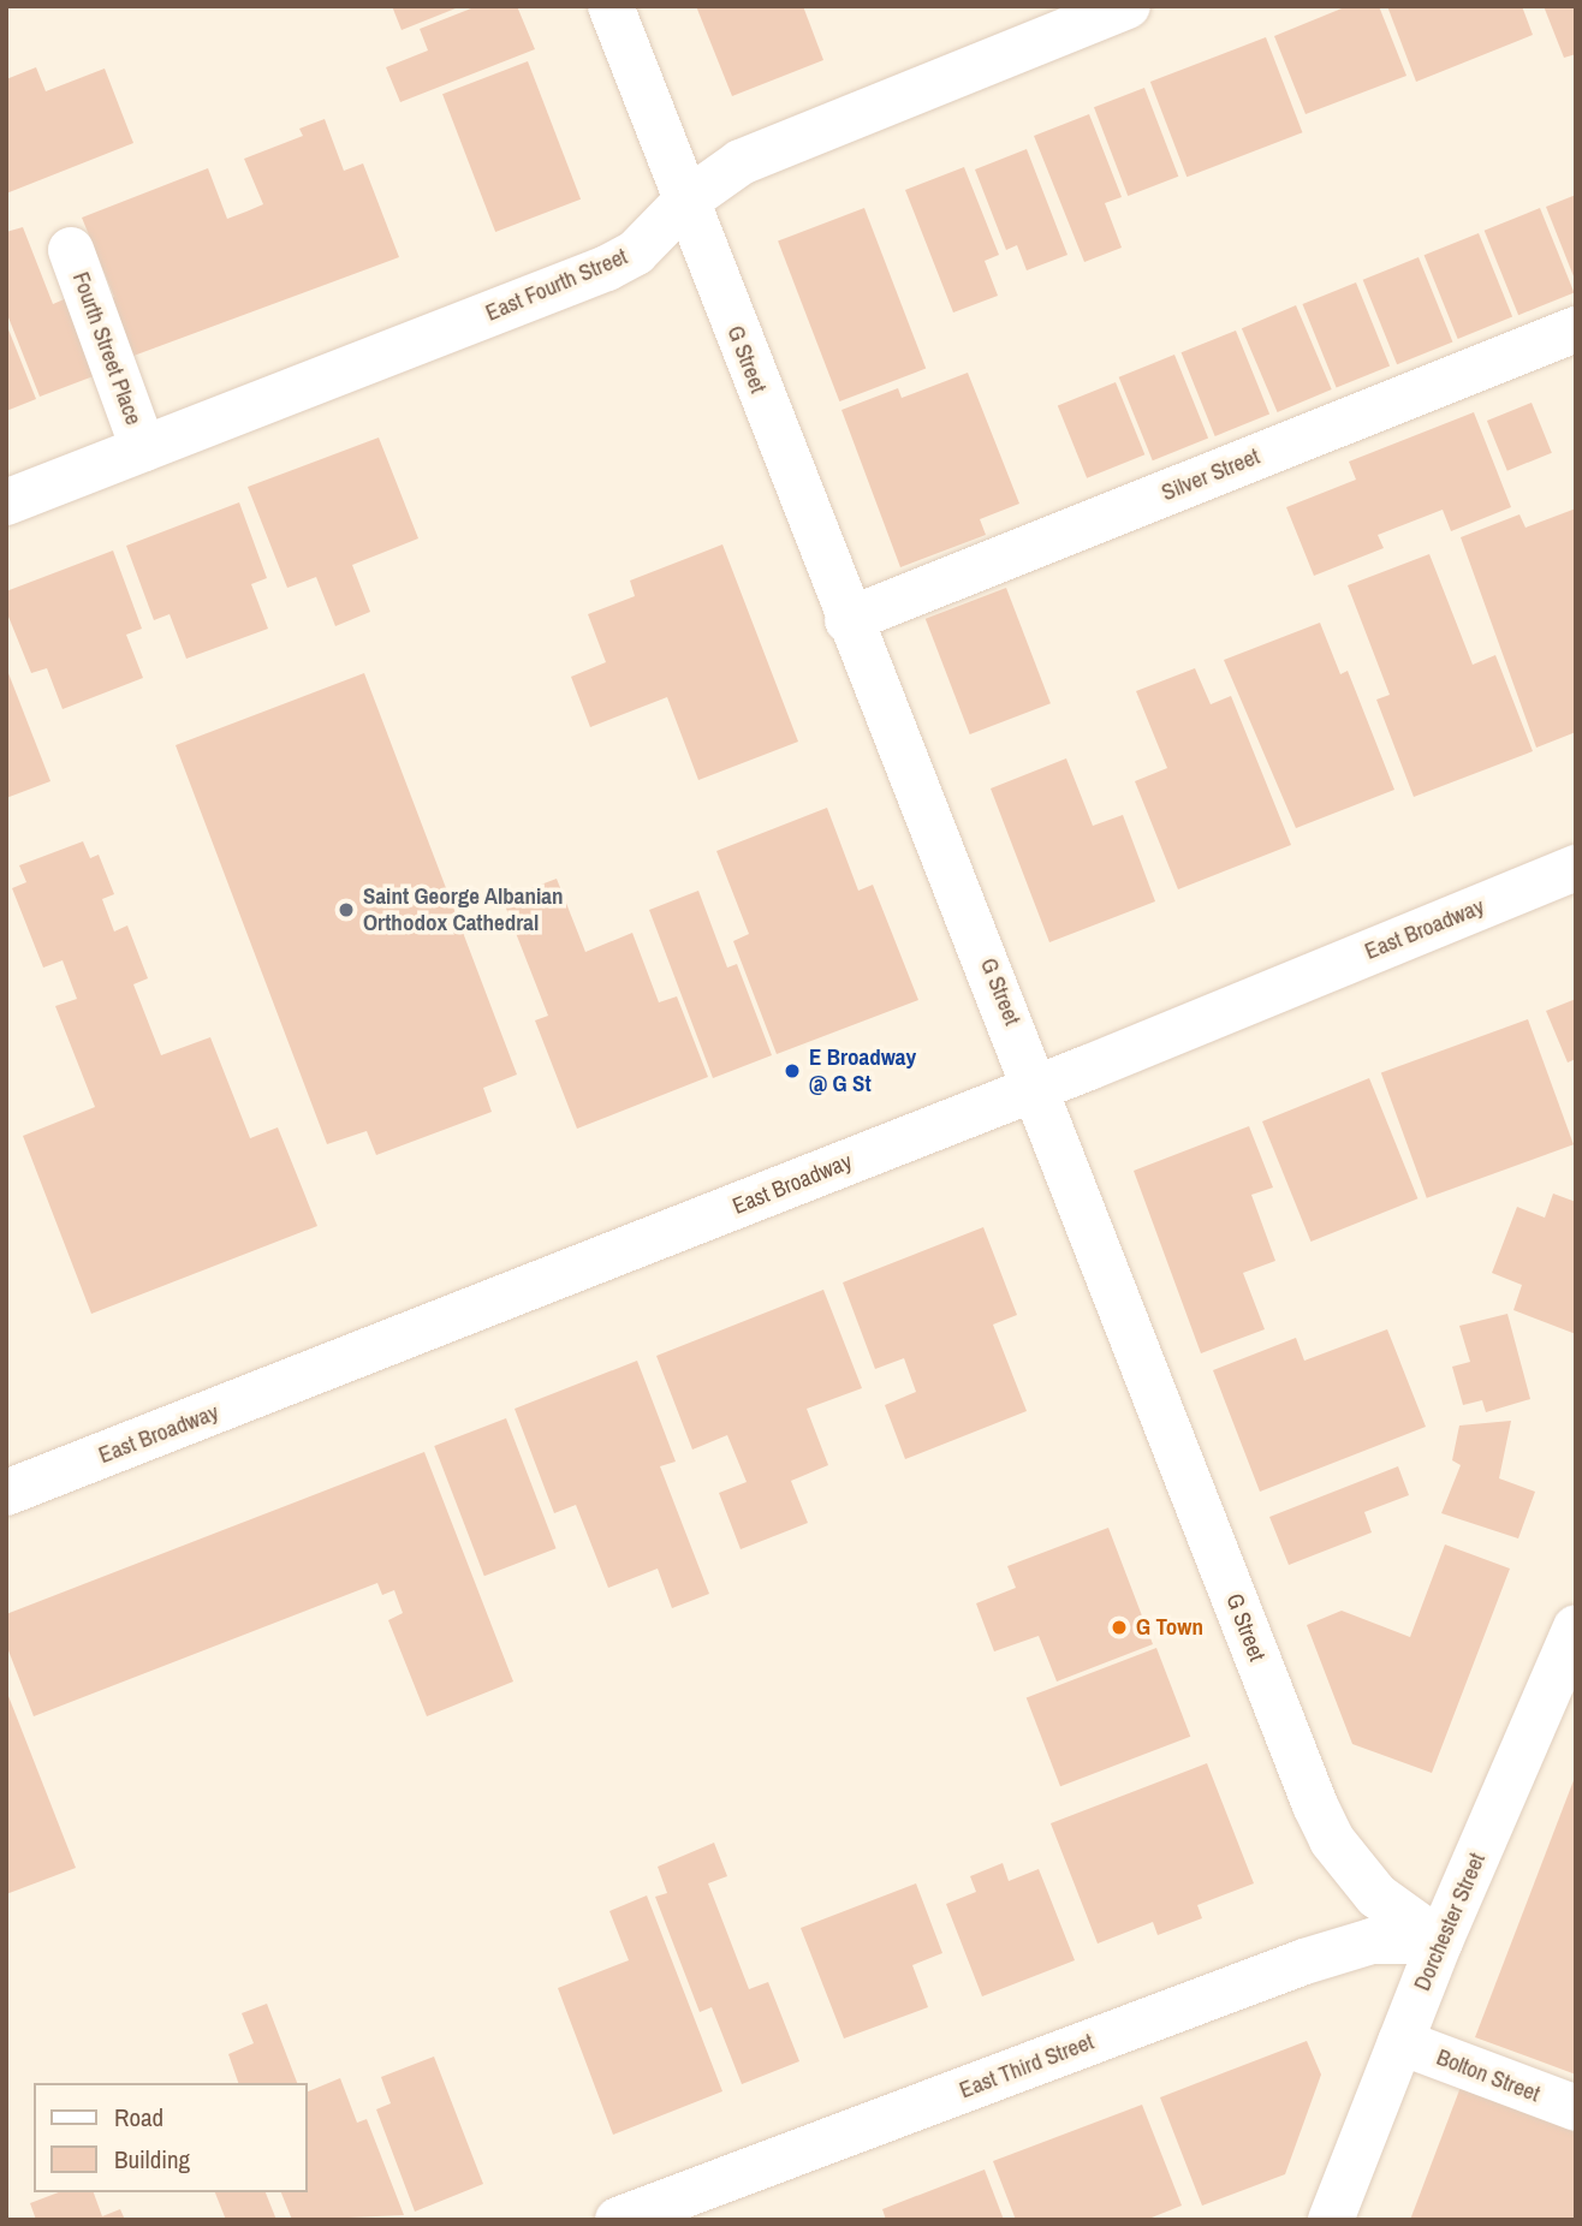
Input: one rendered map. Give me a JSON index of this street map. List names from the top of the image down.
{
  "streets": {
    "street": [
      "East Fourth Street",
      "Fourth Street Place",
      "G Street",
      "Silver Street",
      "East Broadway",
      "Dorchester Street",
      "East Third Street",
      "Bolton Street"
    ]
  },
  "crossings": [
    ["East Fourth Street", "Fourth Street Place"],
    ["East Fourth Street", "G Street"],
    ["G Street", "Silver Street"],
    ["G Street", "East Broadway"],
    ["G Street", "Dorchester Street"],
    ["G Street", "East Third Street"],
    ["Dorchester Street", "East Third Street"],
    ["Dorchester Street", "Bolton Street"]
  ],
  "places": ["Saint George Albanian Orthodox Cathedral", "E Broadway @ G St", "G Town"],
  "legend": ["Road", "Building"]
}
